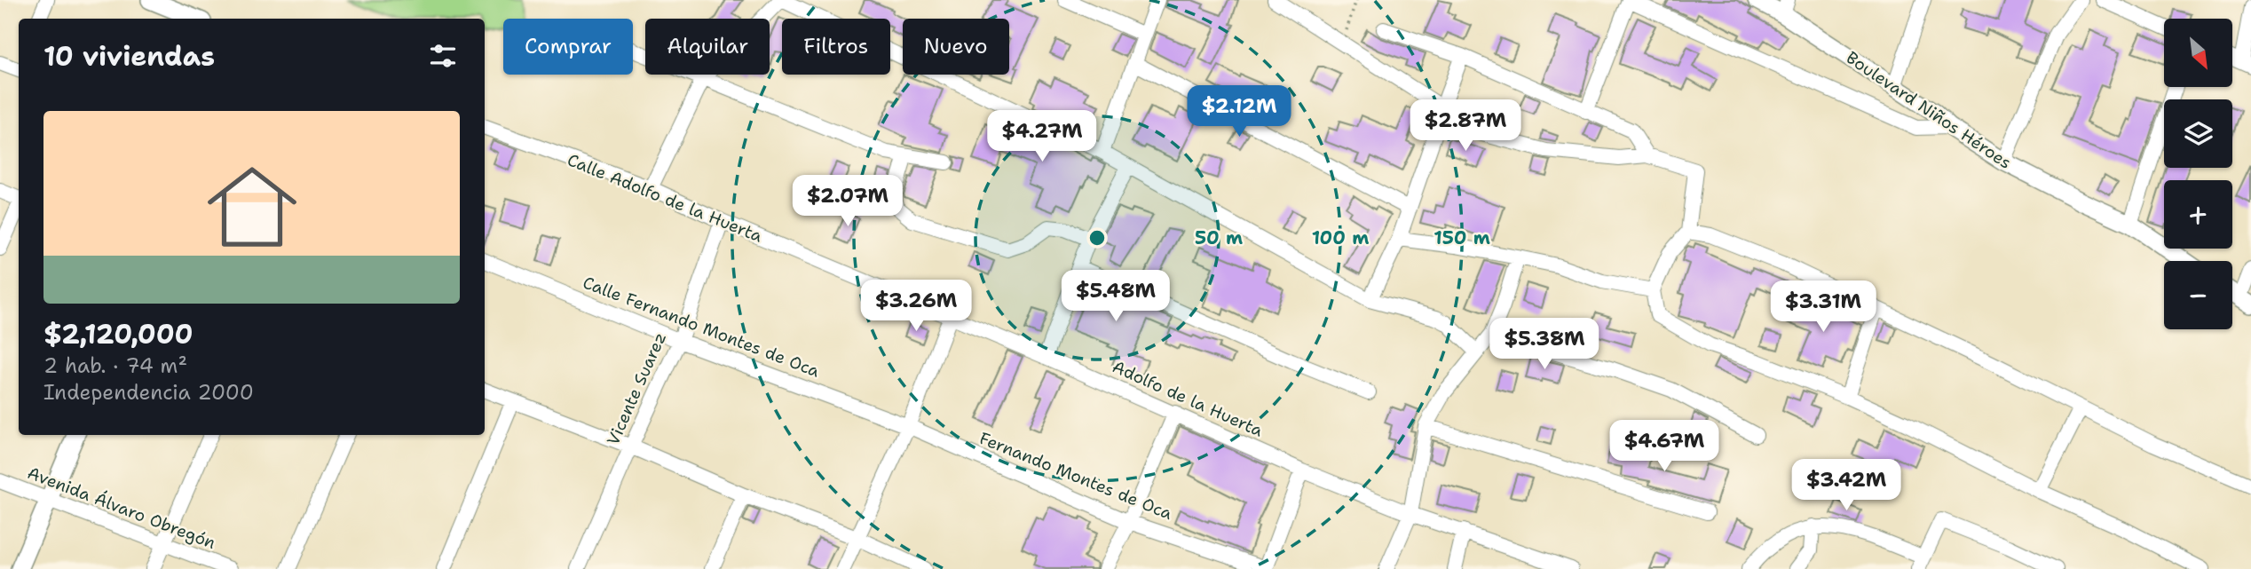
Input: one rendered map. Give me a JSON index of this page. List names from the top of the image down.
{
  "streets": {
    "street": [
      "Boulevard Niños Héroes",
      "Calle Adolfo de la Huerta",
      "Calle Fernando Montes de Oca",
      "Vicente Suarez",
      "Adolfo de la Huerta",
      "Fernando Montes de Oca",
      "Avenida Álvaro Obregón"
    ]
  },
  "crossings": [
    ["Calle Adolfo de la Huerta", "Vicente Suarez"],
    ["Calle Adolfo de la Huerta", "Adolfo de la Huerta"],
    ["Calle Fernando Montes de Oca", "Vicente Suarez"],
    ["Calle Fernando Montes de Oca", "Fernando Montes de Oca"]
  ],
  "north": "bottom right",
  "page": {
    "map_buttons": ["+", "−"],
    "chip": [
      "Comprar",
      "Alquilar",
      "Filtros",
      "Nuevo"
    ],
    "heading": "10 viviendas",
    "price": [
      "$2.12M",
      "$2.87M",
      "$4.27M",
      "$2.07M",
      "$5.48M",
      "$3.26M",
      "$3.31M",
      "$5.38M",
      "$4.67M",
      "$3.42M"
    ],
    "list": [
      {
        "name": "$2,120,000",
        "note": "2 hab. · 74 m² · Independencia 2000"
      }
    ]
  },
  "rings": ["50 m", "100 m", "150 m"]
}
